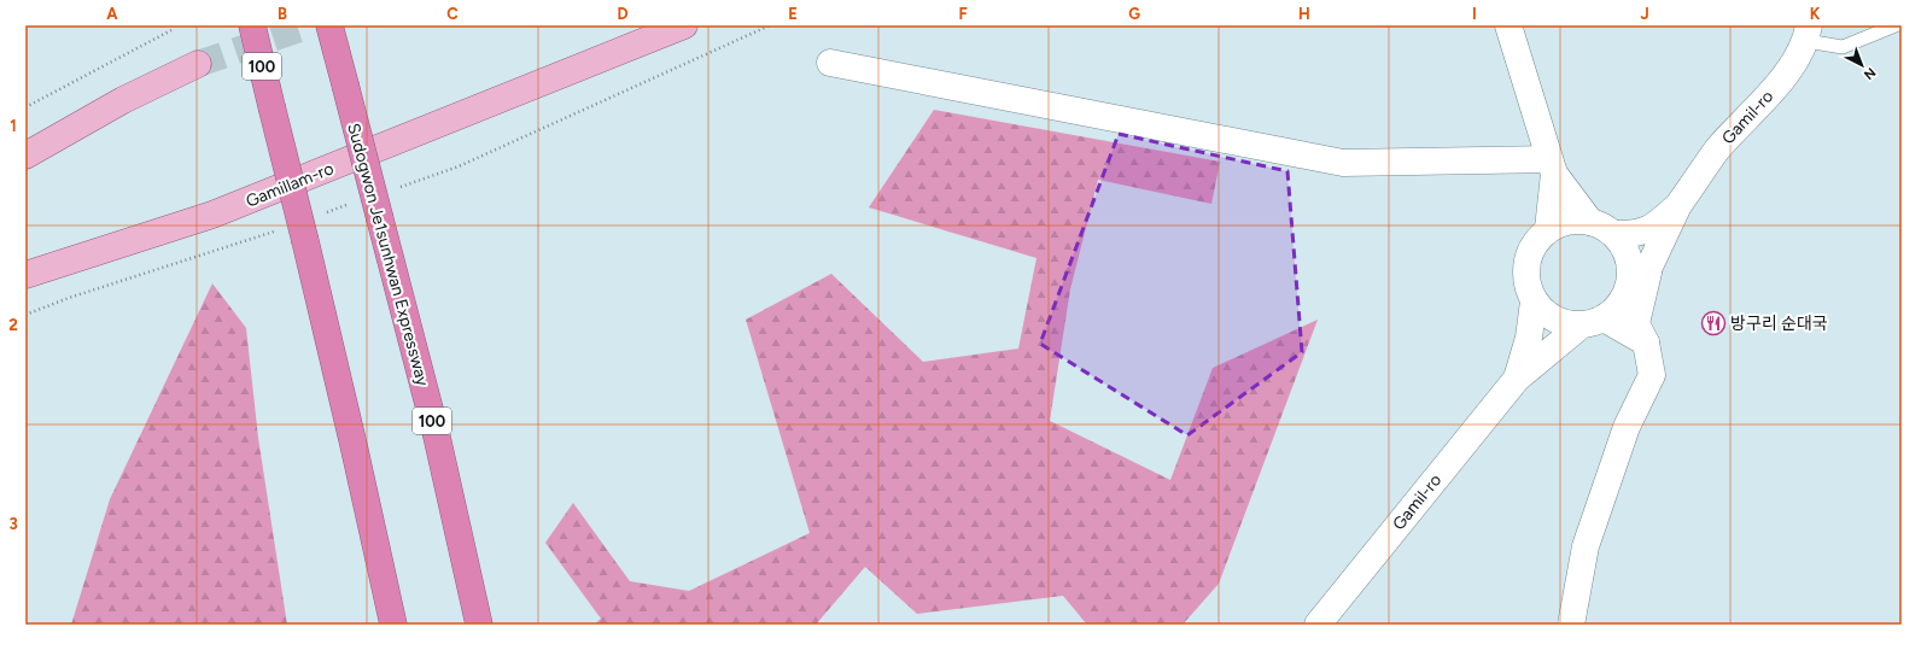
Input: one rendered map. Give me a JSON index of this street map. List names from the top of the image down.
{
  "streets": {
    "highway": ["100", "Sudogwon Je1sunhwan Expressway"],
    "main road": ["Gamillam-ro"],
    "street": ["Gamil-ro"]
  },
  "places": {
    "restaurant": ["방구리 순대국"]
  },
  "north": "bottom right",
  "grid": {
    "columns": [
      "A",
      "B",
      "C",
      "D",
      "E",
      "F",
      "G",
      "H",
      "I",
      "J",
      "K"
    ],
    "rows": ["1", "2", "3"]
  }
}
